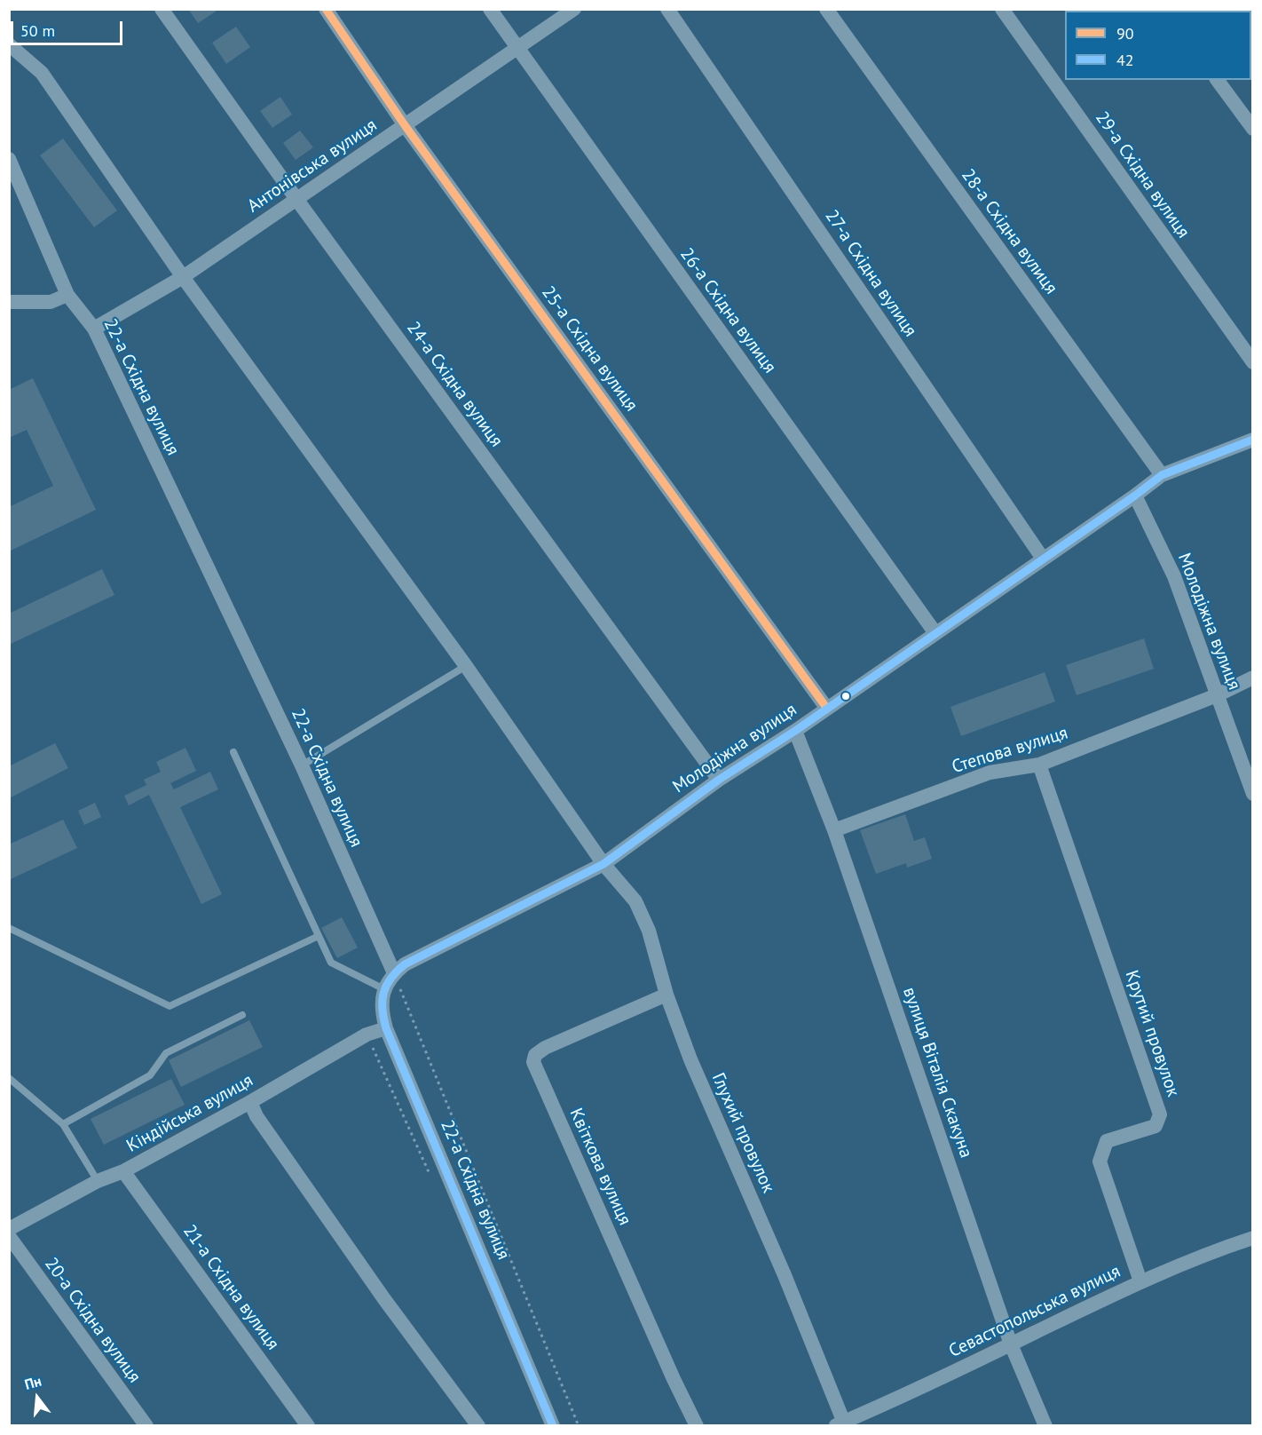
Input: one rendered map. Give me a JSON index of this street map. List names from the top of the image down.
{
  "streets": {
    "street": [
      "Антонівська вулиця",
      "29-а Східна вулиця",
      "28-а Східна вулиця",
      "27-а Східна вулиця",
      "26-а Східна вулиця",
      "25-а Східна вулиця",
      "24-а Східна вулиця",
      "22-а Східна вулиця",
      "Молодіжна вулиця",
      "Степова вулиця",
      "Крутий провулок",
      "вулиця Віталія Скакуна",
      "Кіндійська вулиця",
      "Глухий провулок",
      "Квіткова вулиця",
      "21-а Східна вулиця",
      "Севастопольська вулиця",
      "20-а Східна вулиця"
    ]
  },
  "crossings": [
    ["Антонівська вулиця", "26-а Східна вулиця"],
    ["Антонівська вулиця", "25-а Східна вулиця"],
    ["Антонівська вулиця", "24-а Східна вулиця"],
    ["Антонівська вулиця", "22-а Східна вулиця"],
    ["Антонівська вулиця", "Глухий провулок"],
    ["28-а Східна вулиця", "Молодіжна вулиця"],
    ["27-а Східна вулиця", "Молодіжна вулиця"],
    ["26-а Східна вулиця", "Молодіжна вулиця"],
    ["25-а Східна вулиця", "Молодіжна вулиця"],
    ["24-а Східна вулиця", "Молодіжна вулиця"],
    ["22-а Східна вулиця", "Молодіжна вулиця"],
    ["22-а Східна вулиця", "Кіндійська вулиця"],
    ["Молодіжна вулиця", "Степова вулиця"],
    ["Молодіжна вулиця", "вулиця Віталія Скакуна"],
    ["Молодіжна вулиця", "Глухий провулок"],
    ["Степова вулиця", "Крутий провулок"],
    ["Степова вулиця", "вулиця Віталія Скакуна"],
    ["Крутий провулок", "Севастопольська вулиця"],
    ["вулиця Віталія Скакуна", "Севастопольська вулиця"],
    ["Кіндійська вулиця", "21-а Східна вулиця"],
    ["Глухий провулок", "Квіткова вулиця"],
    ["Глухий провулок", "Севастопольська вулиця"]
  ],
  "lines": ["transit line 90", "transit line 42"],
  "legend": ["90", "42"],
  "scale_bar": "50 m",
  "north": "top"
}
